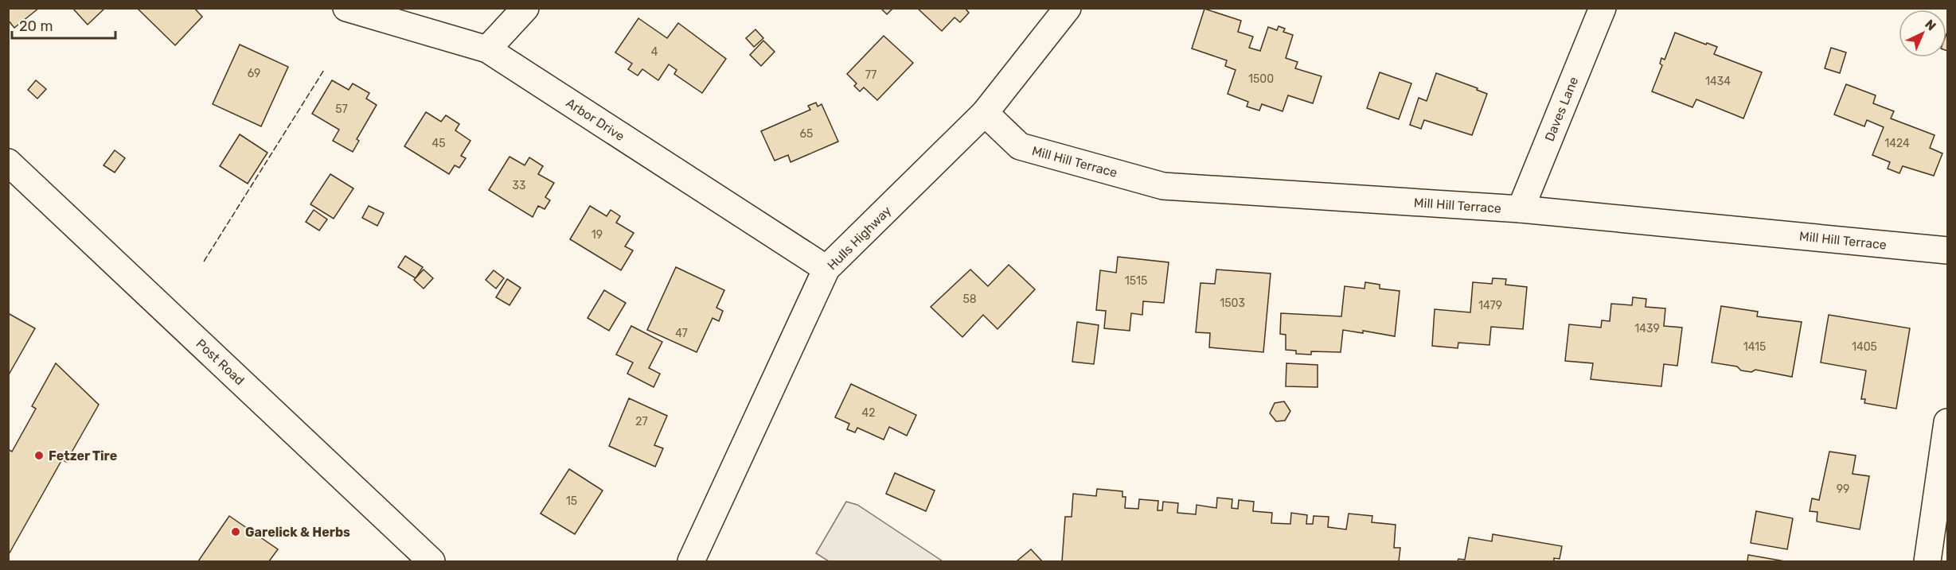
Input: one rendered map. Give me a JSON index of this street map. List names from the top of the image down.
{
  "streets": {
    "street": [
      "Daves Lane",
      "Arbor Drive",
      "Mill Hill Terrace",
      "Hulls Highway",
      "Post Road"
    ]
  },
  "crossings": [
    ["Daves Lane", "Mill Hill Terrace"],
    ["Arbor Drive", "Hulls Highway"],
    ["Mill Hill Terrace", "Hulls Highway"]
  ],
  "places": ["Fetzer Tire", "Garelick & Herbs"],
  "house_numbers": [
    "4",
    "69",
    "77",
    "1500",
    "1434",
    "57",
    "65",
    "45",
    "1424",
    "33",
    "19",
    "1515",
    "58",
    "1503",
    "1479",
    "1439",
    "47",
    "1415",
    "1405",
    "42",
    "27",
    "99",
    "15"
  ],
  "scale_bar": "20 m",
  "north": "top right"
}
